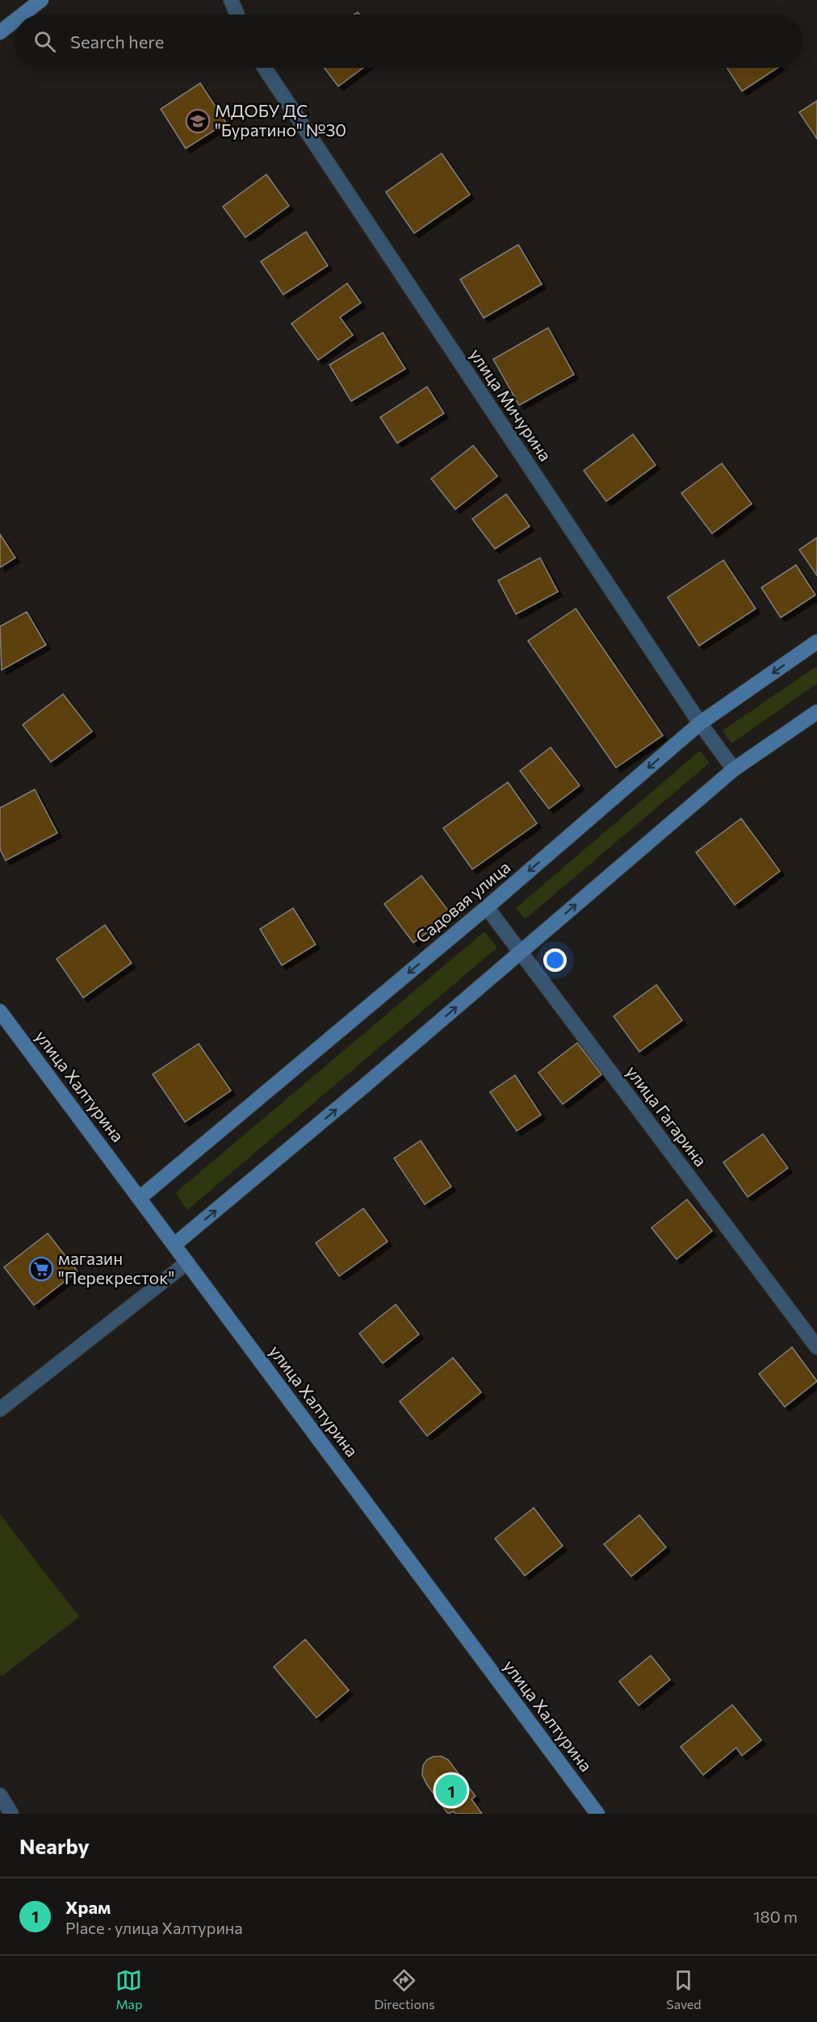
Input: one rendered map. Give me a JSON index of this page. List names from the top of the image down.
{
  "streets": {
    "street": [
      "улица Мичурина",
      "Садовая улица",
      "улица Халтурина",
      "улица Гагарина"
    ]
  },
  "crossings": [
    ["улица Мичурина", "Садовая улица"],
    ["Садовая улица", "улица Халтурина"],
    ["Садовая улица", "улица Гагарина"]
  ],
  "places": {
    "school or university": ["МДОБУ ДС \"Буратино\" №30"],
    "supermarket": ["магазин \"Перекресток\""]
  },
  "page": {
    "search": "Search here",
    "pins": "1",
    "heading": "Nearby",
    "list": [
      {
        "mark": "1",
        "name": "Храм",
        "note": "Place · улица Халтурина",
        "value": "180 m"
      }
    ],
    "nav": ["Map", "Directions", "Saved"]
  }
}
